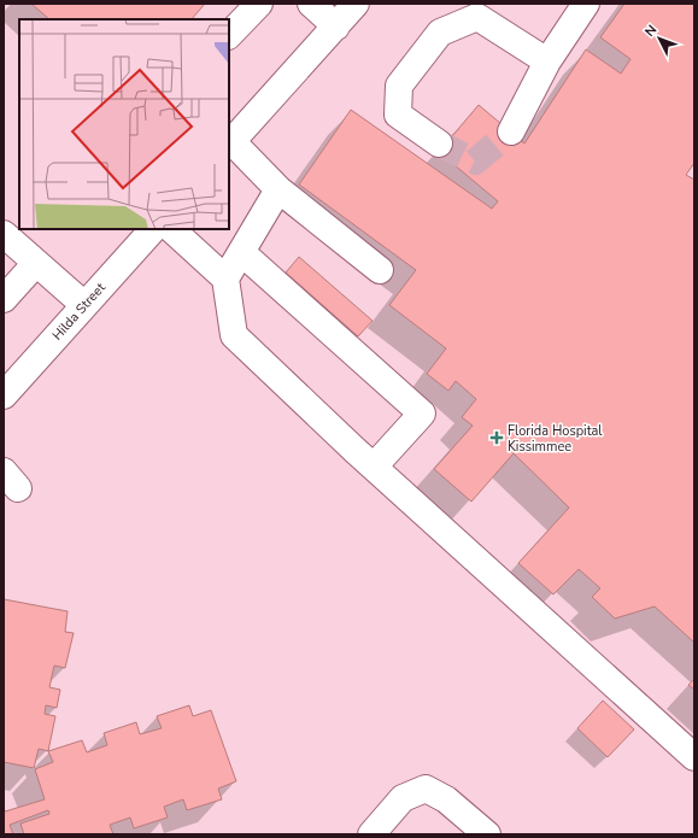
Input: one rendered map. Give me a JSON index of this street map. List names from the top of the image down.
{
  "streets": {
    "street": ["Hilda Street"]
  },
  "places": {
    "health": ["Florida Hospital Kissimmee"]
  },
  "north": "top left"
}
